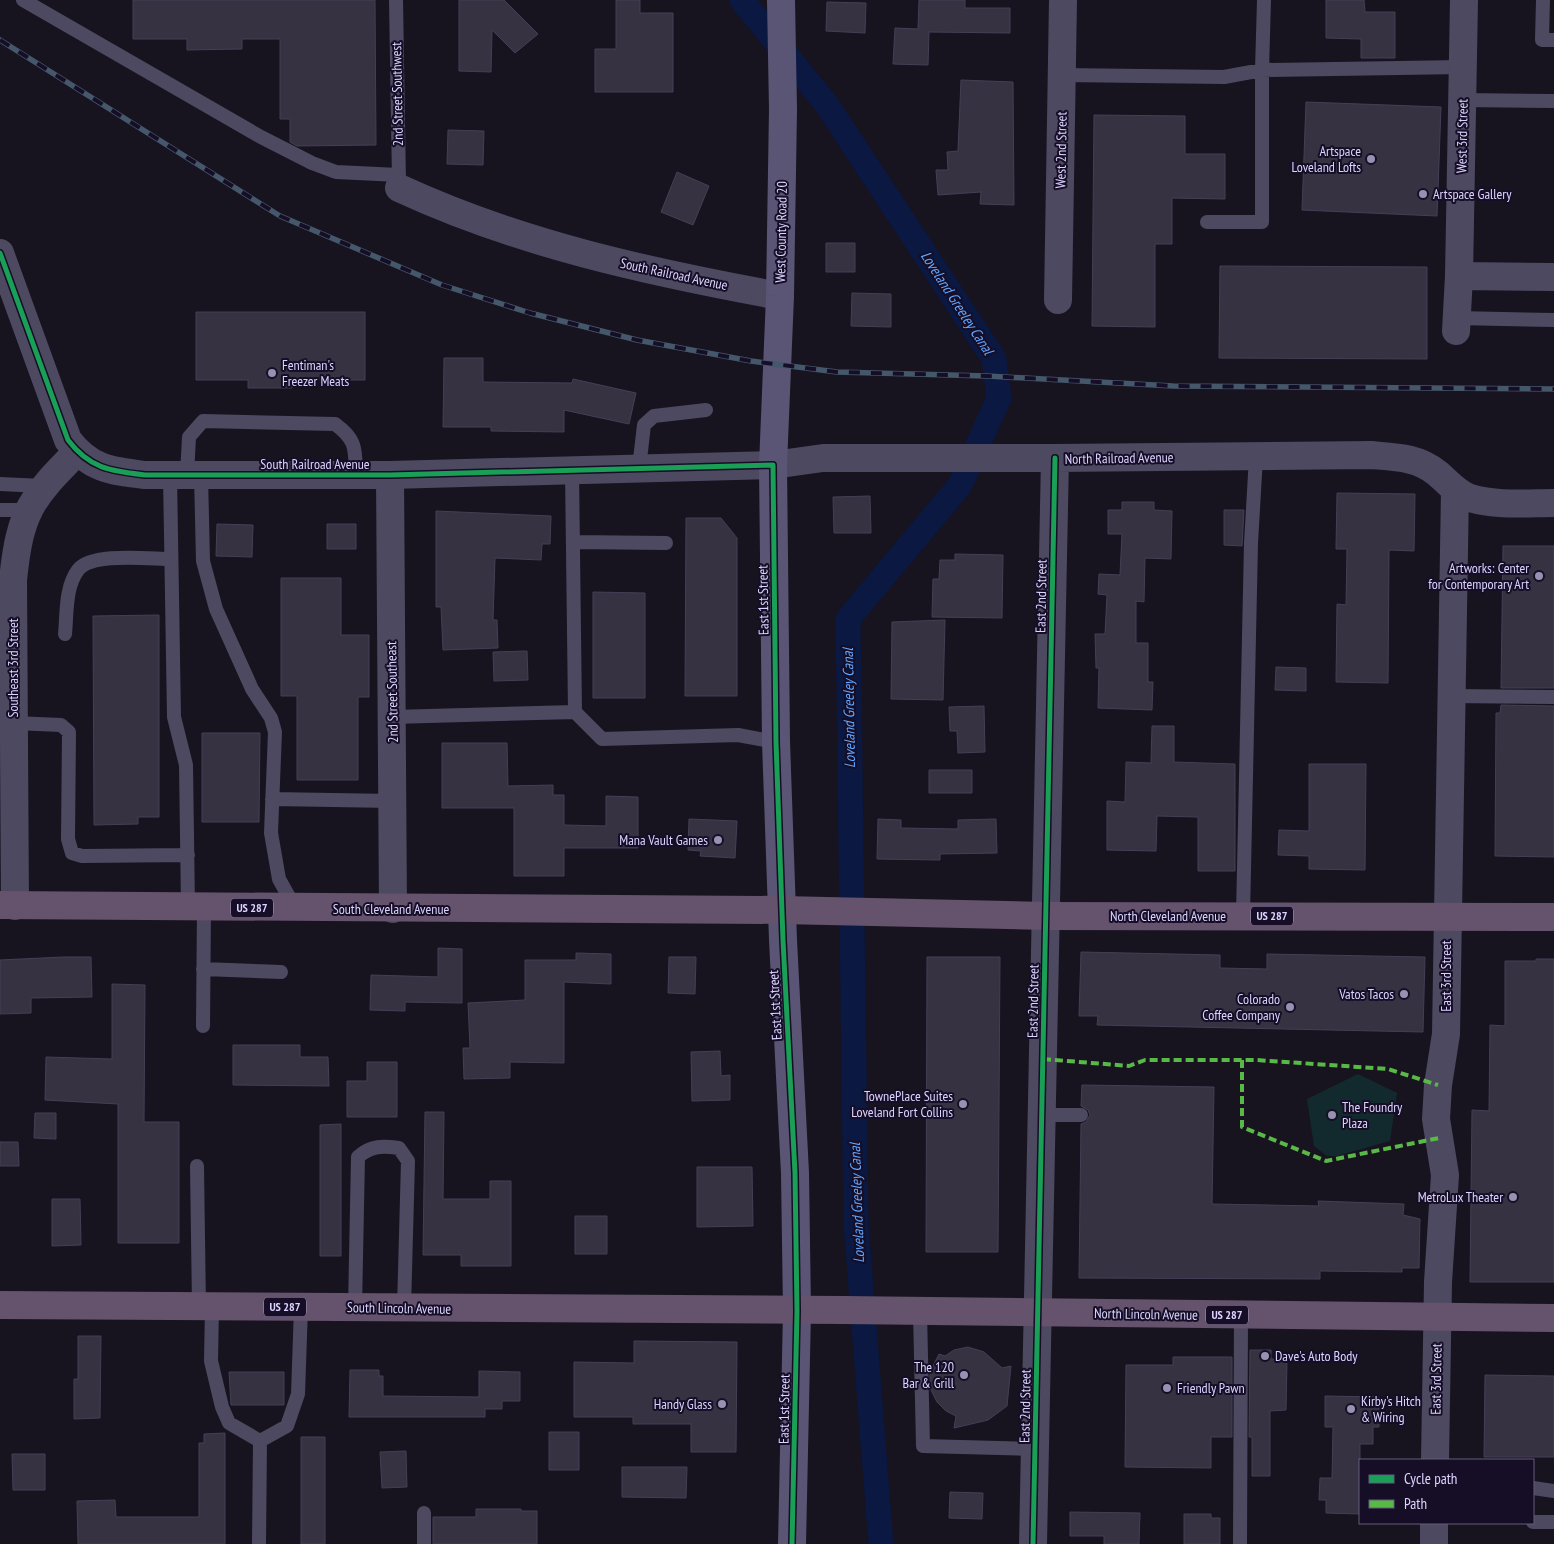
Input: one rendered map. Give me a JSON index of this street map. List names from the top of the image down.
{
  "streets": {
    "highway": [
      "US 287",
      "South Cleveland Avenue",
      "North Cleveland Avenue",
      "South Lincoln Avenue",
      "North Lincoln Avenue"
    ],
    "main road": ["West County Road 20", "East 1st Street"],
    "street": [
      "West 3rd Street",
      "West 2nd Street",
      "South Railroad Avenue",
      "North Railroad Avenue",
      "East 2nd Street",
      "Southeast 3rd Street",
      "2nd Street Southeast",
      "East 3rd Street"
    ],
    "lane": ["2nd Street Southwest"]
  },
  "crossings": [
    ["2nd Street Southwest", "South Railroad Avenue"],
    ["West County Road 20", "South Railroad Avenue"],
    ["West County Road 20", "North Railroad Avenue"],
    ["West County Road 20", "East 1st Street"],
    ["South Railroad Avenue", "North Railroad Avenue"],
    ["South Railroad Avenue", "East 1st Street"],
    ["South Railroad Avenue", "Southeast 3rd Street"],
    ["South Railroad Avenue", "2nd Street Southeast"],
    ["North Railroad Avenue", "East 2nd Street"],
    ["North Railroad Avenue", "East 1st Street"],
    ["North Railroad Avenue", "East 3rd Street"],
    ["East 2nd Street", "North Cleveland Avenue"],
    ["East 2nd Street", "North Lincoln Avenue"],
    ["East 1st Street", "South Cleveland Avenue"],
    ["East 1st Street", "North Cleveland Avenue"],
    ["East 1st Street", "South Lincoln Avenue"],
    ["East 1st Street", "North Lincoln Avenue"],
    ["Southeast 3rd Street", "South Cleveland Avenue"],
    ["2nd Street Southeast", "South Cleveland Avenue"],
    ["South Cleveland Avenue", "North Cleveland Avenue"],
    ["North Cleveland Avenue", "East 3rd Street"],
    ["East 3rd Street", "North Lincoln Avenue"],
    ["South Lincoln Avenue", "North Lincoln Avenue"]
  ],
  "water": ["Loveland Greeley Canal"],
  "places": [
    "Artspace Loveland Lofts",
    "Artspace Gallery",
    "Fentiman's Freezer Meats",
    "Artworks: Center for Contemporary Art",
    "Mana Vault Games",
    "Vatos Tacos",
    "Colorado Coffee Company",
    "TownePlace Suites Loveland Fort Collins",
    "The Foundry Plaza",
    "MetroLux Theater",
    "Dave's Auto Body",
    "The 120 Bar & Grill",
    "Friendly Pawn",
    "Handy Glass",
    "Kirby's Hitch & Wiring"
  ],
  "legend": ["Cycle path", "Path"]
}
